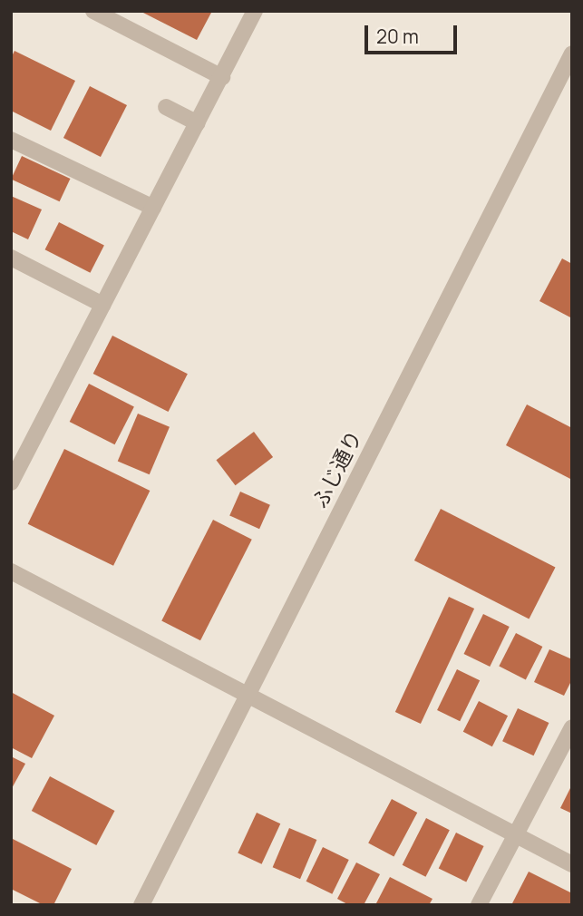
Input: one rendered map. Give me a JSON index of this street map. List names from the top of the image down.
{
  "streets": {
    "street": ["ふじ通り"]
  },
  "scale_bar": "20 m"
}
